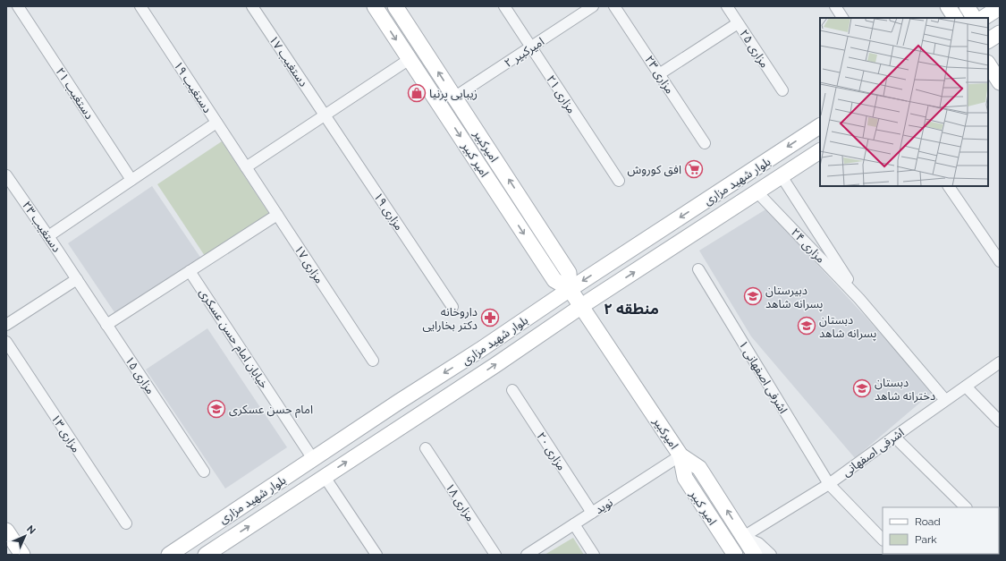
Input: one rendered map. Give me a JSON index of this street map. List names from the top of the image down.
{
  "streets": {
    "main road": ["امیرکبیر", "امیر کبیر", "بلوار شهید مزاری"],
    "street": [
      "مزاری ۲۵",
      "امیرکبیر ۲",
      "دستغیب ۱۷",
      "مزاری ۲۳",
      "دستغیب ۱۹",
      "دستغیب ۲۱",
      "مزاری ۲۱",
      "مزاری ۱۹",
      "دستغیب ۲۳",
      "مزاری ۲۴",
      "مزاری ۱۷",
      "خیابان امام حسن عسکری",
      "مزاری ۱۵",
      "اشرفی اصفهانی ۱",
      "مزاری ۱۳",
      "مزاری ۲۰",
      "اشرفی اصفهانی",
      "مزاری ۱۸",
      "نوید"
    ]
  },
  "crossings": [
    ["امیرکبیر ۲", "مزاری ۲۱"],
    ["امیرکبیر ۲", "امیرکبیر"],
    ["دستغیب ۱۷", "مزاری ۱۹"],
    ["دستغیب ۱۹", "مزاری ۱۷"],
    ["امیرکبیر", "امیر کبیر"],
    ["امیرکبیر", "بلوار شهید مزاری"],
    ["امیرکبیر", "اشرفی اصفهانی"],
    ["امیرکبیر", "نوید"],
    ["امیر کبیر", "بلوار شهید مزاری"],
    ["امیر کبیر", "نوید"],
    ["بلوار شهید مزاری", "مزاری ۲۴"],
    ["بلوار شهید مزاری", "خیابان امام حسن عسکری"],
    ["دستغیب ۲۳", "مزاری ۱۵"],
    ["اشرفی اصفهانی ۱", "اشرفی اصفهانی"],
    ["مزاری ۲۰", "نوید"]
  ],
  "one_way": ["امیرکبیر", "امیر کبیر"],
  "districts": ["منطقه ۲"],
  "places": {
    "shop": ["زیبایی پرنیا"],
    "supermarket": ["افق کوروش"],
    "school or university": [
      "دبیرستان پسرانه شاهد",
      "دبستان پسرانه شاهد",
      "دبستان دخترانه شاهد",
      "امام حسن عسکری"
    ],
    "pharmacy": ["داروخانه دکتر بخارایی"]
  },
  "legend": ["Road", "Park"],
  "north": "top right"
}
